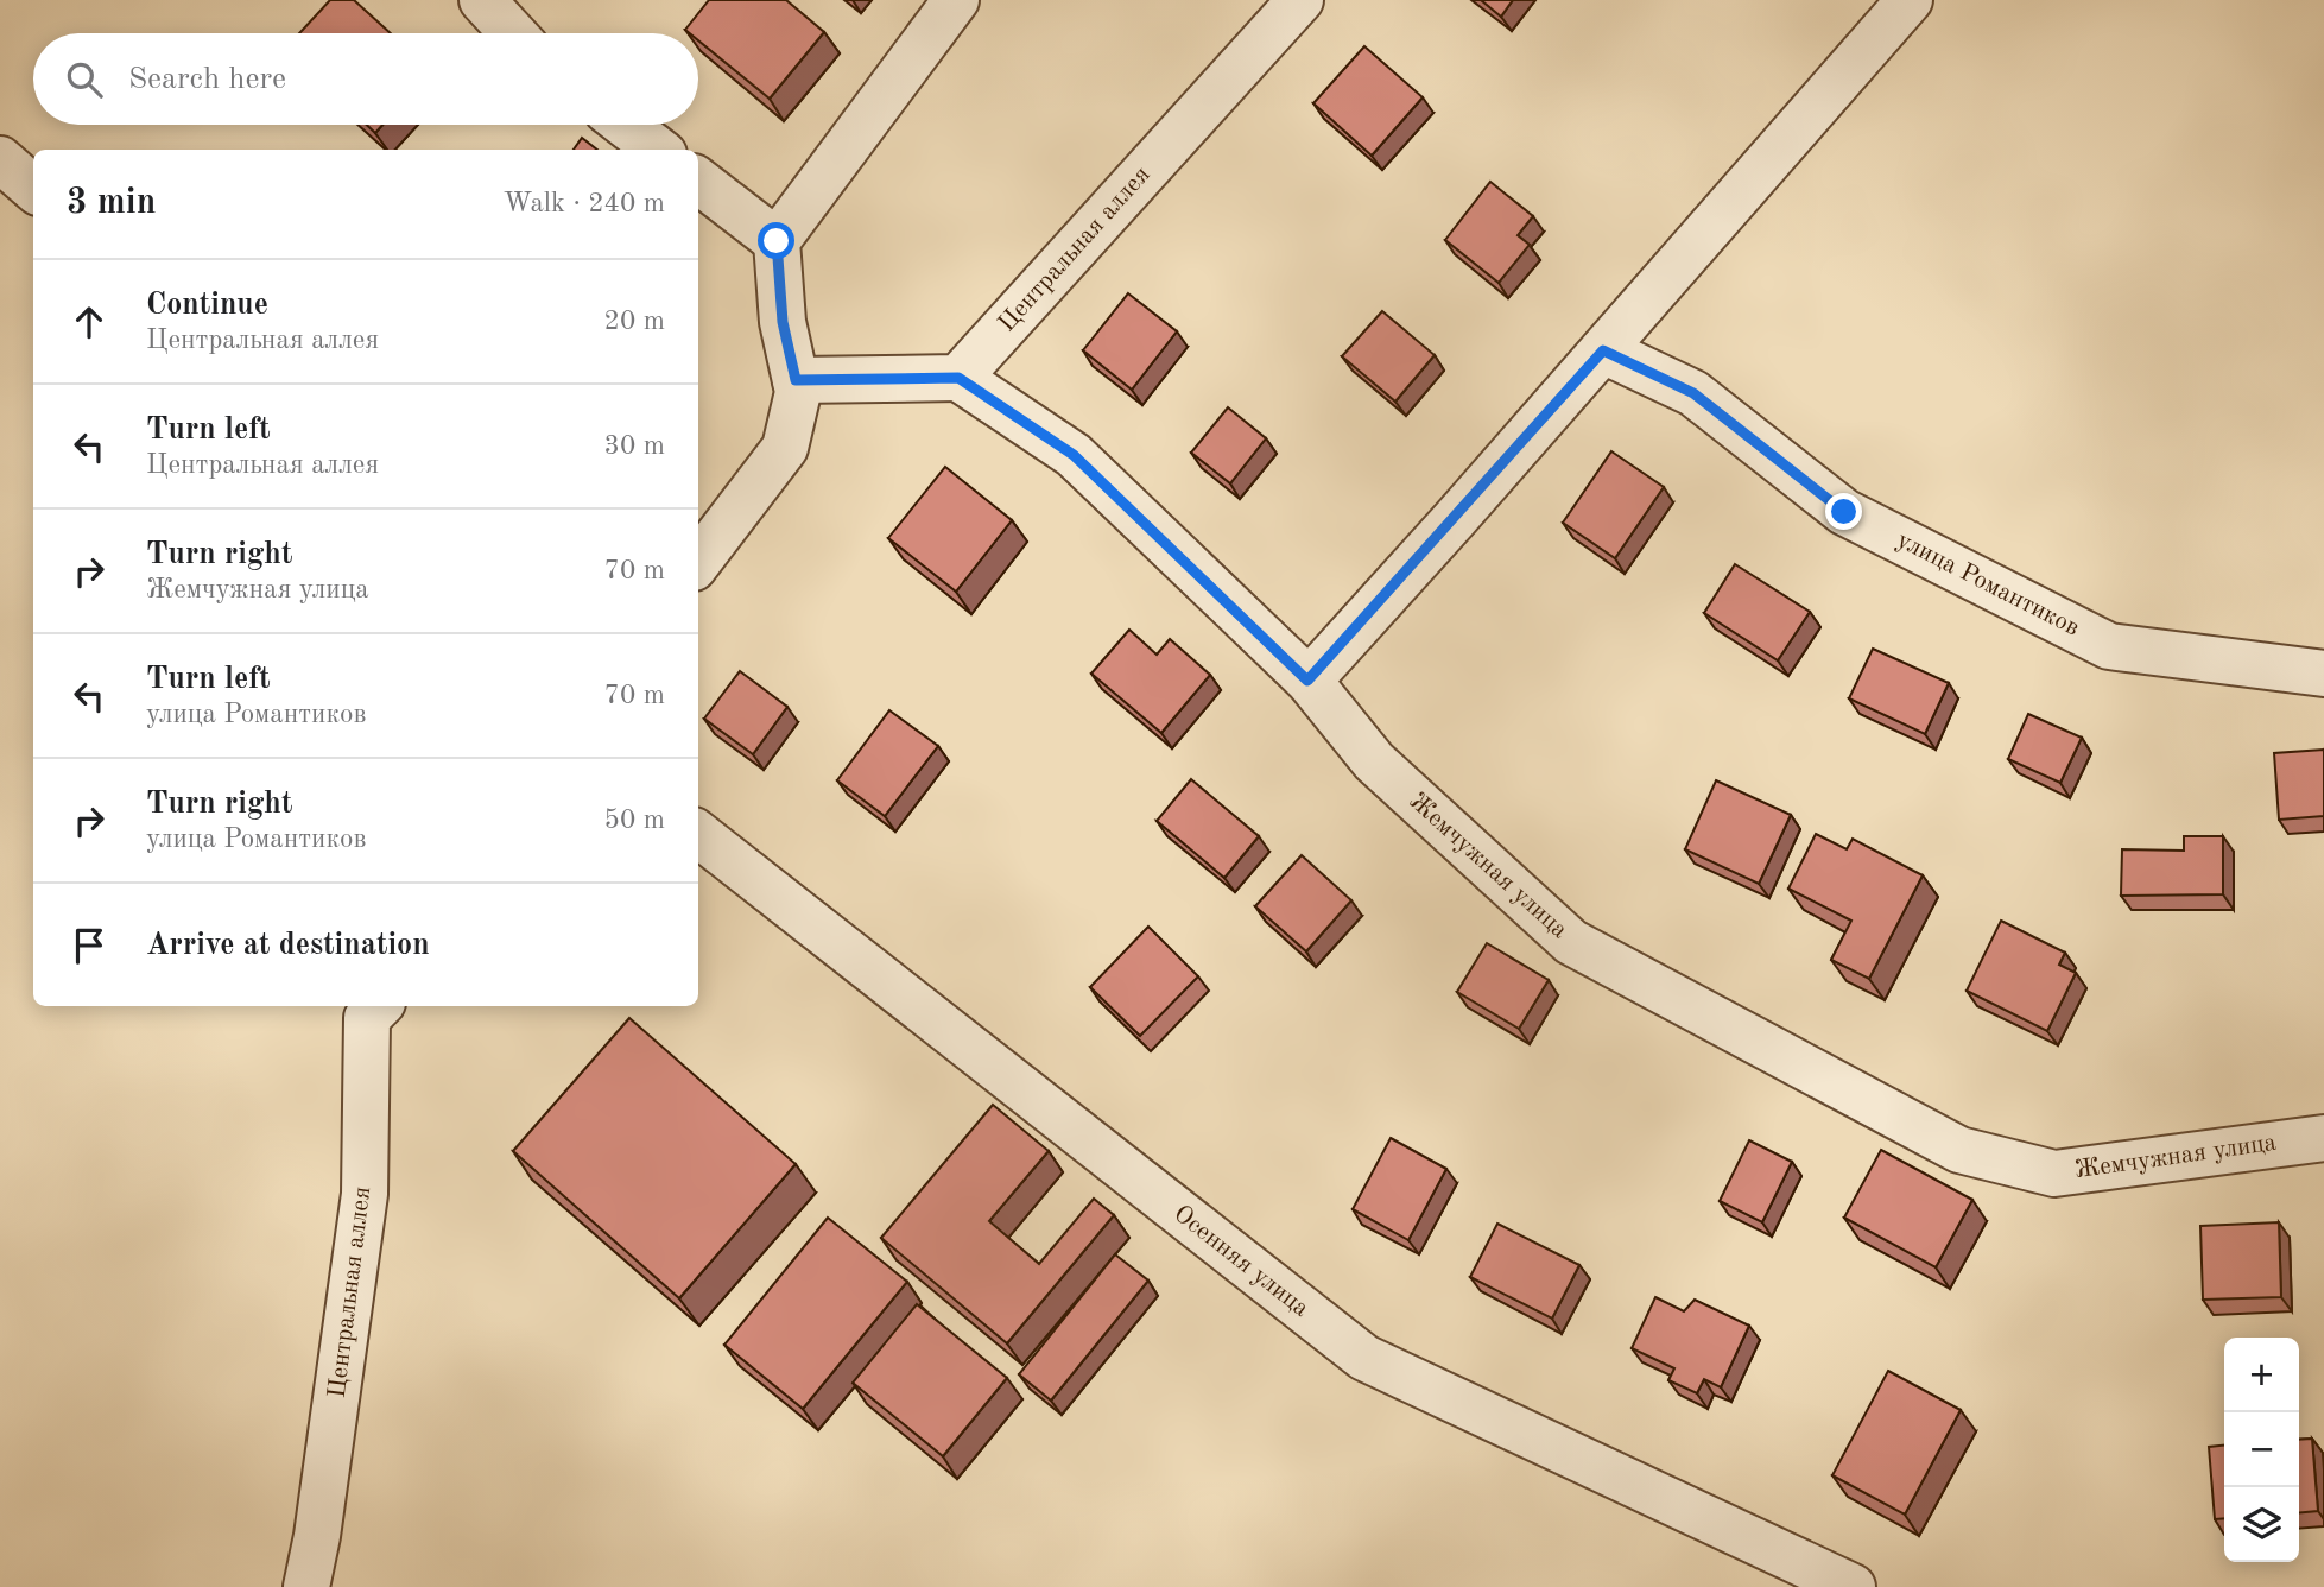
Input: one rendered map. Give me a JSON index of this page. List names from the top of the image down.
{
  "streets": {
    "street": [
      "Центральная аллея",
      "улица Романтиков",
      "Жемчужная улица",
      "Осенняя улица"
    ]
  },
  "crossings": [
    ["Центральная аллея", "Жемчужная улица"]
  ],
  "page": {
    "search": "Search here",
    "heading": ["3 min", "Walk · 240 m"],
    "list": [
      ["Continue", "Центральная аллея", "20 m"],
      ["Turn left", "Центральная аллея", "30 m"],
      ["Turn right", "Жемчужная улица", "70 m"],
      ["Turn left", "улица Романтиков", "70 m"],
      ["Turn right", "улица Романтиков", "50 m"],
      "Arrive at destination"
    ],
    "map_buttons": ["+", "−"]
  }
}
